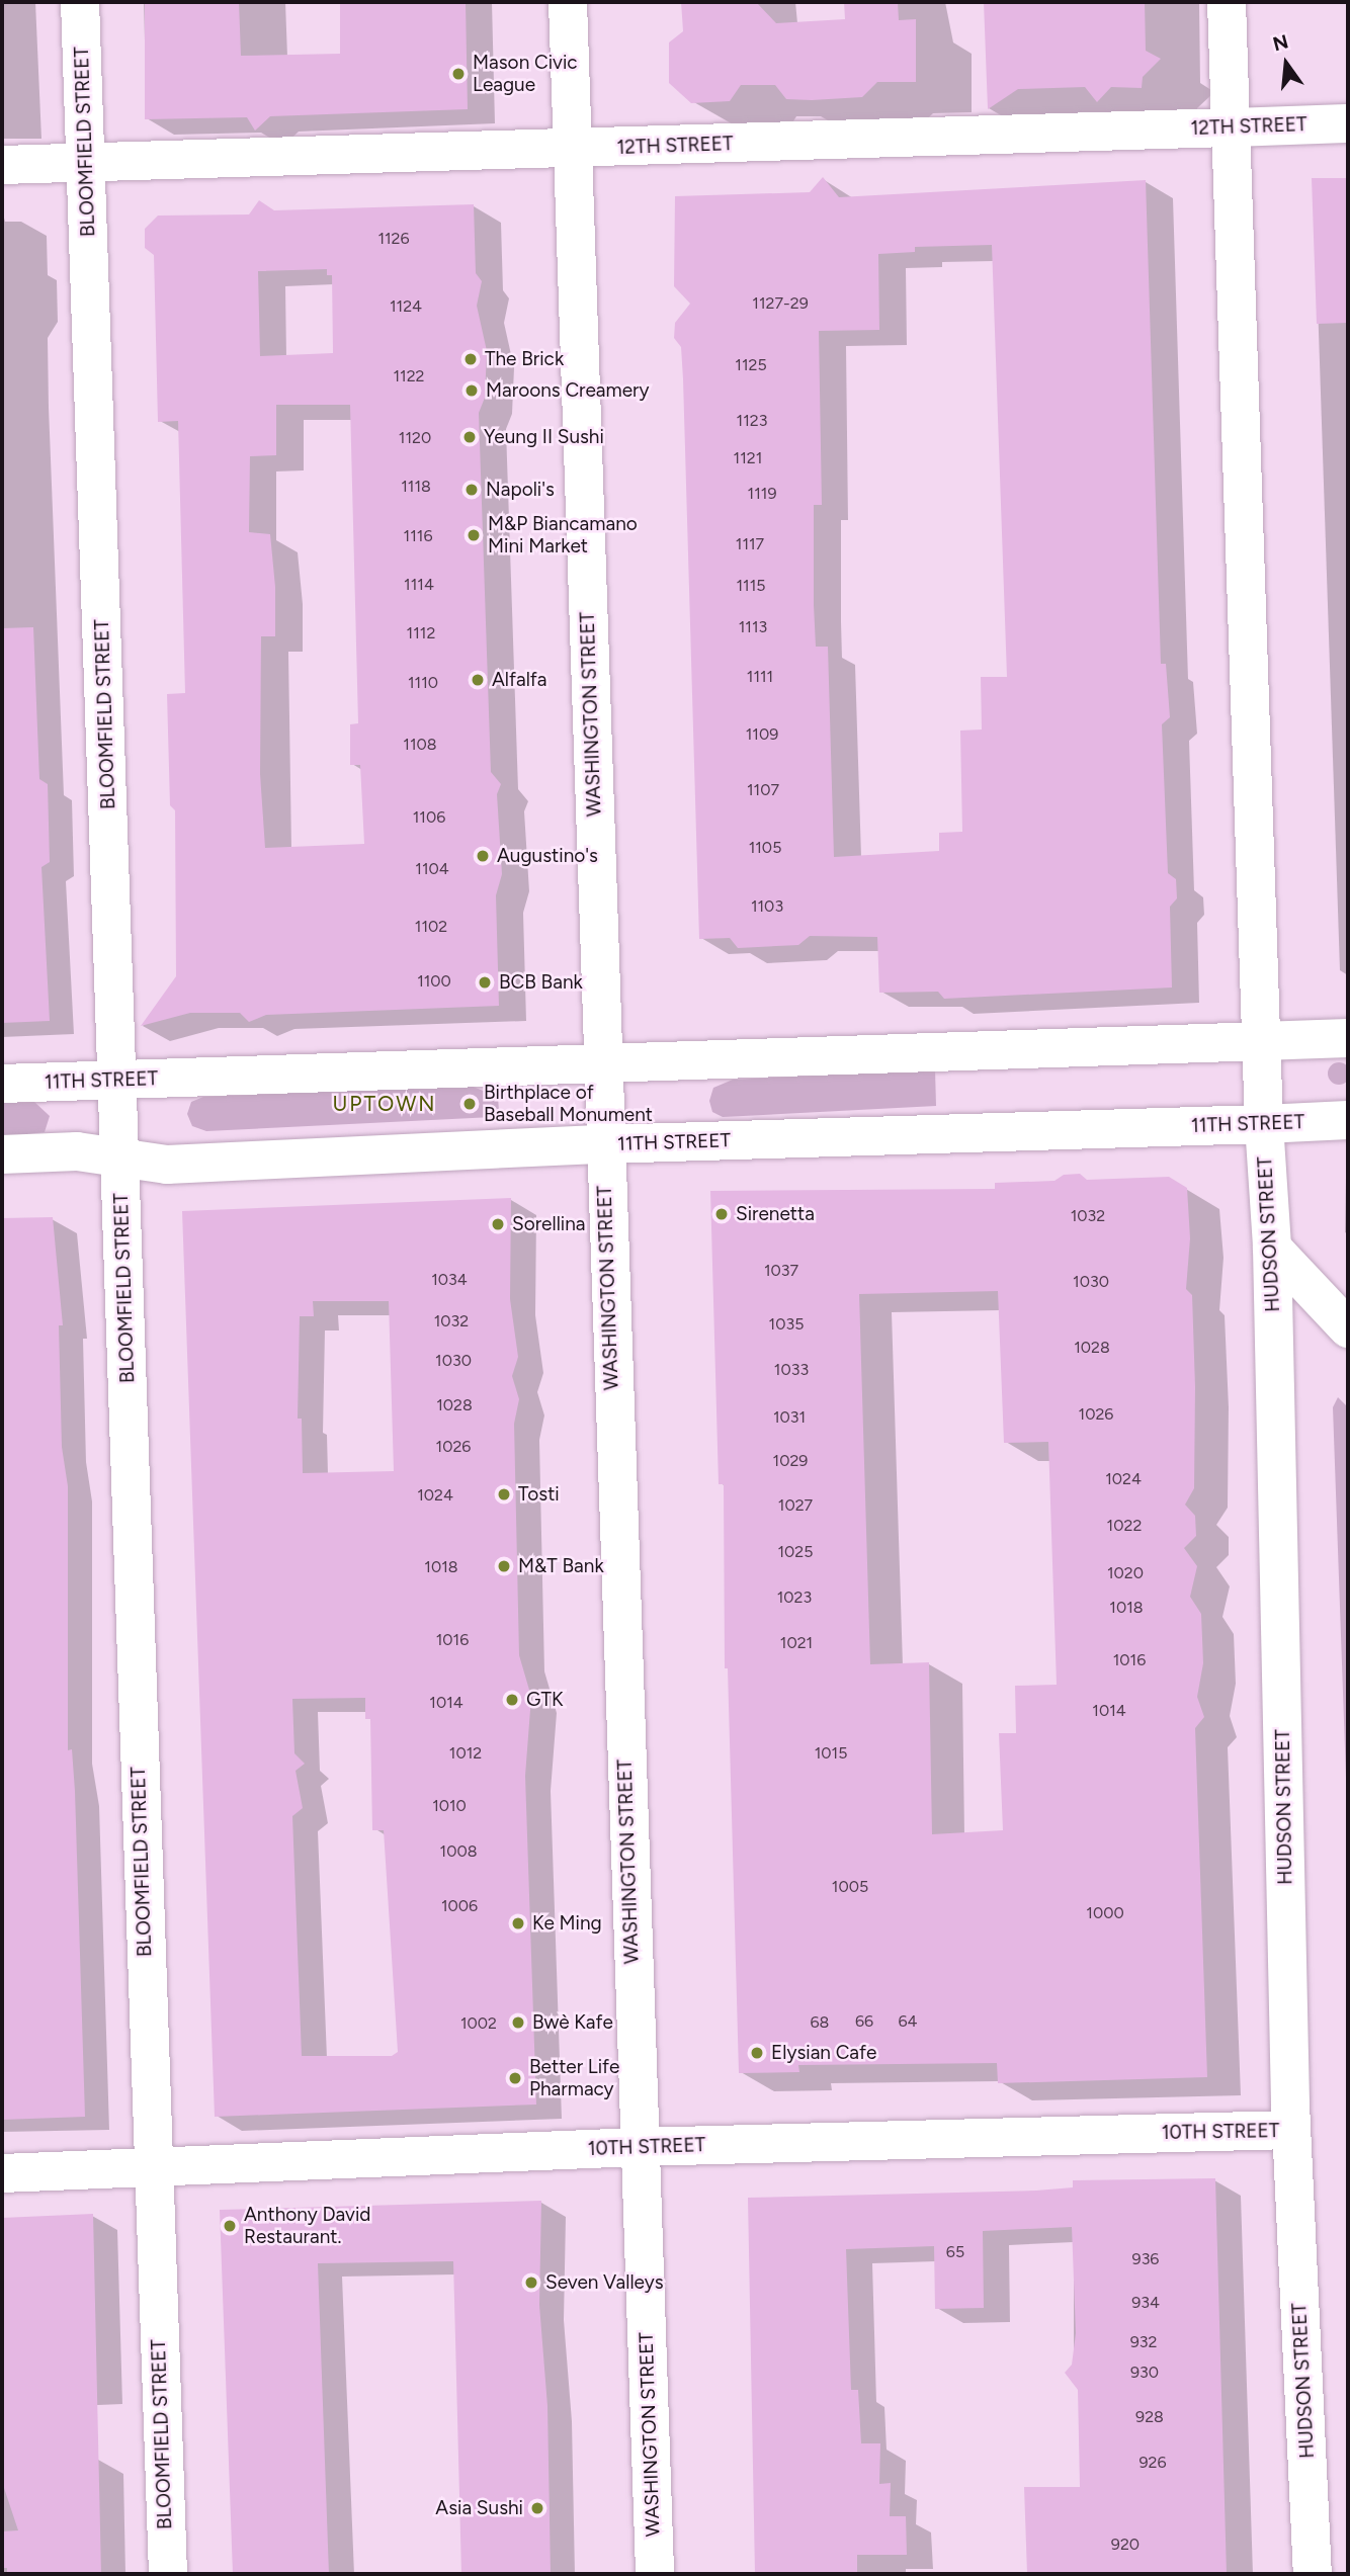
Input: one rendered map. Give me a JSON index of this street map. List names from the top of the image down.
{
  "streets": {
    "street": [
      "12TH STREET",
      "BLOOMFIELD STREET",
      "WASHINGTON STREET",
      "11TH STREET",
      "HUDSON STREET",
      "10TH STREET"
    ]
  },
  "crossings": [
    ["12TH STREET", "BLOOMFIELD STREET"],
    ["12TH STREET", "WASHINGTON STREET"],
    ["12TH STREET", "HUDSON STREET"],
    ["BLOOMFIELD STREET", "11TH STREET"],
    ["BLOOMFIELD STREET", "10TH STREET"],
    ["WASHINGTON STREET", "11TH STREET"],
    ["WASHINGTON STREET", "10TH STREET"],
    ["11TH STREET", "HUDSON STREET"],
    ["HUDSON STREET", "10TH STREET"]
  ],
  "districts": ["UPTOWN"],
  "places": [
    "Mason Civic League",
    "The Brick",
    "Maroons Creamery",
    "Yeung II Sushi",
    "Napoli's",
    "M&P Biancamano Mini Market",
    "Alfalfa",
    "Augustino's",
    "BCB Bank",
    "Birthplace of Baseball Monument",
    "Sirenetta",
    "Sorellina",
    "Tosti",
    "M&T Bank",
    "GTK",
    "Ke Ming",
    "Bwè Kafe",
    "Elysian Cafe",
    "Better Life Pharmacy",
    "Anthony David Restaurant.",
    "Seven Valleys",
    "Asia Sushi"
  ],
  "house_numbers": [
    "1126",
    "1127-29",
    "1124",
    "1125",
    "1122",
    "1123",
    "1120",
    "1121",
    "1118",
    "1119",
    "1116",
    "1117",
    "1114",
    "1115",
    "1113",
    "1112",
    "1111",
    "1110",
    "1109",
    "1108",
    "1107",
    "1106",
    "1105",
    "1104",
    "1103",
    "1102",
    "1100",
    "1032",
    "1037",
    "1034",
    "1030",
    "1032",
    "1035",
    "1028",
    "1030",
    "1033",
    "1028",
    "1026",
    "1031",
    "1026",
    "1029",
    "1024",
    "1024",
    "1027",
    "1022",
    "1025",
    "1018",
    "1020",
    "1023",
    "1018",
    "1016",
    "1021",
    "1016",
    "1014",
    "1014",
    "1012",
    "1015",
    "1010",
    "1008",
    "1005",
    "1006",
    "1000",
    "66",
    "64",
    "68",
    "1002",
    "65",
    "936",
    "934",
    "932",
    "930",
    "928",
    "926",
    "920"
  ],
  "north": "top"
}
